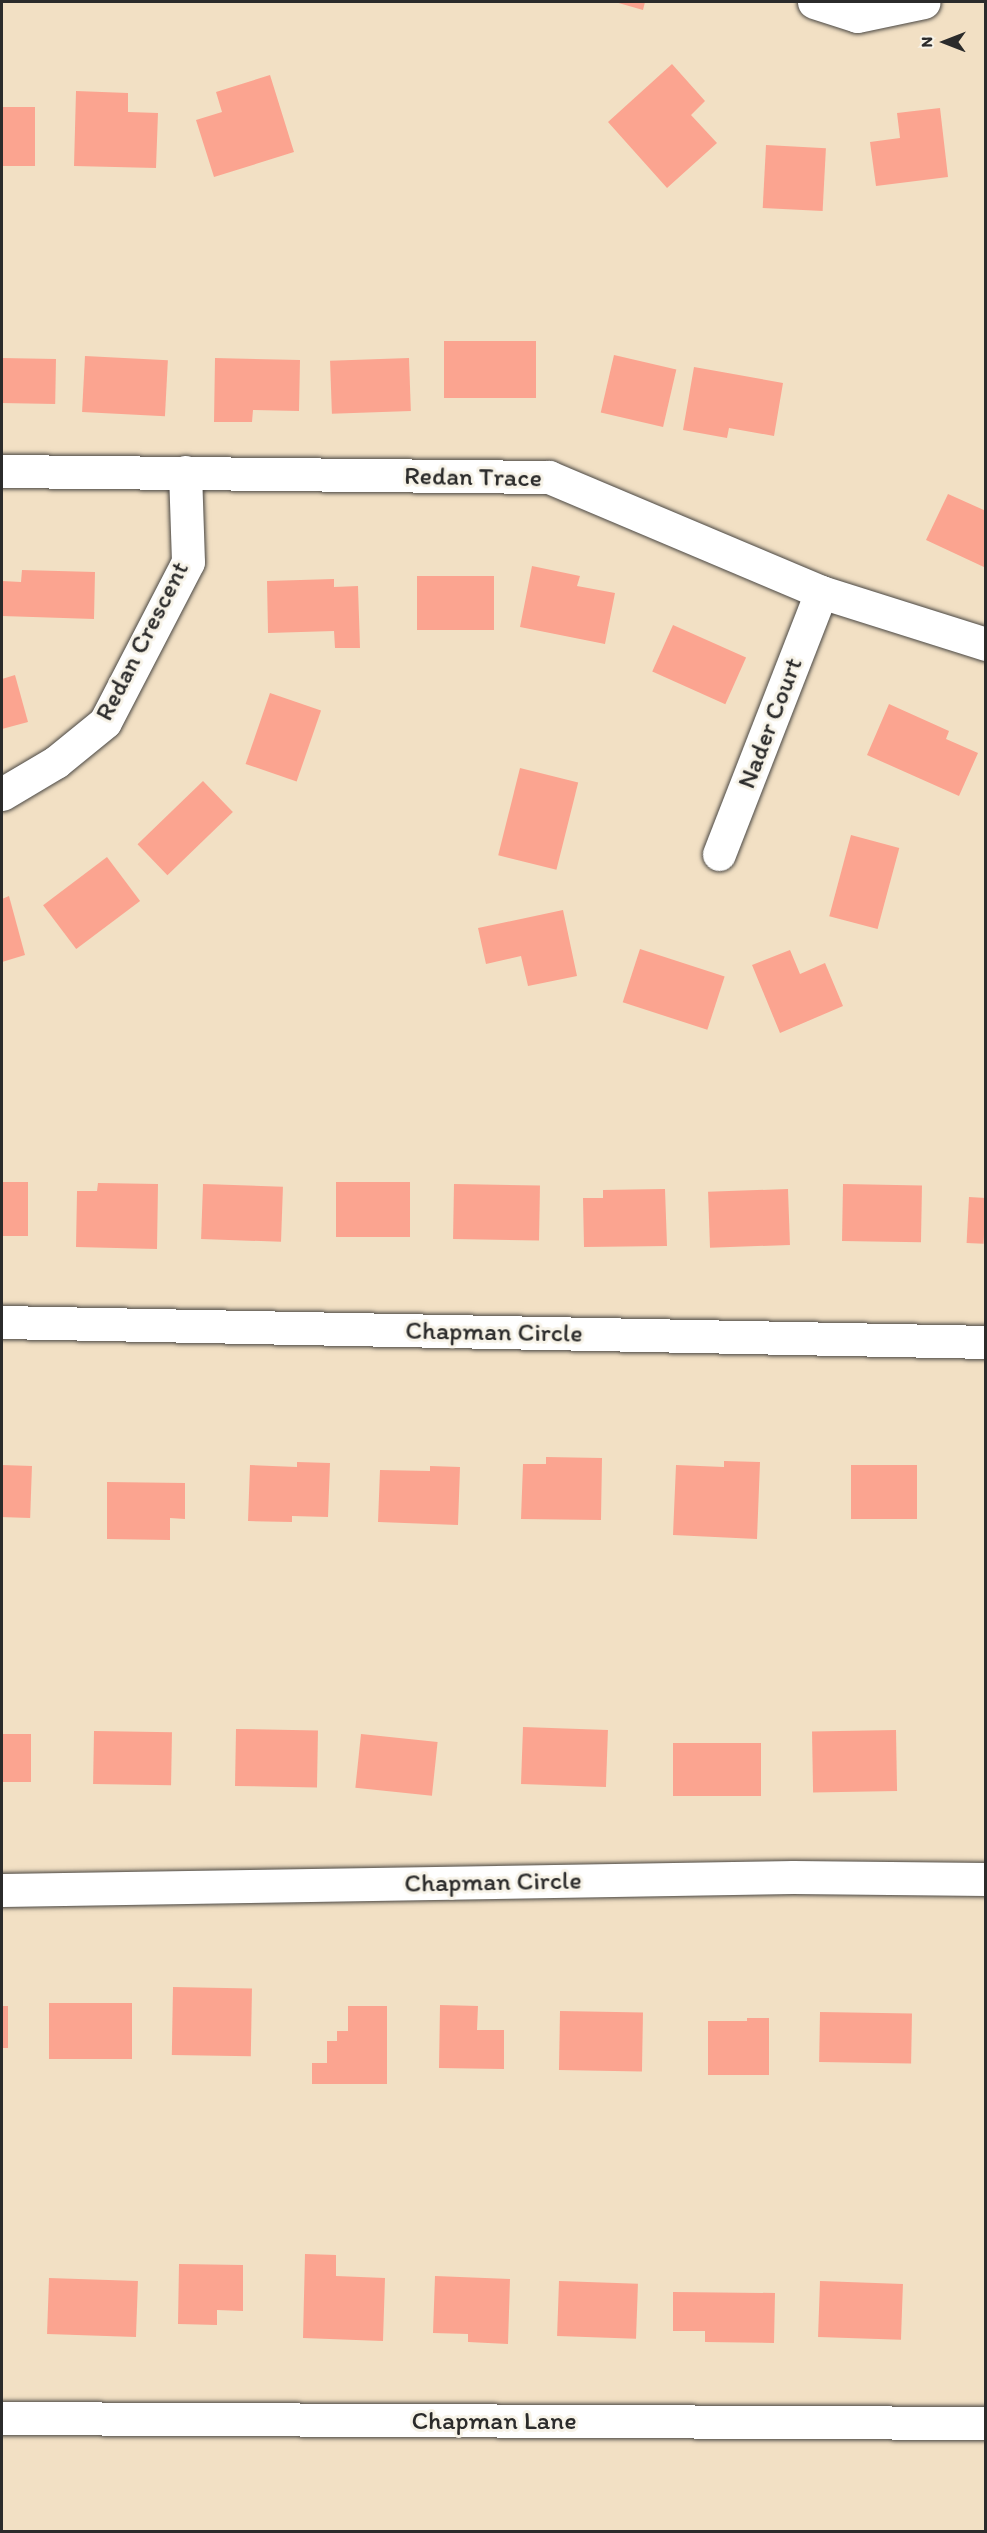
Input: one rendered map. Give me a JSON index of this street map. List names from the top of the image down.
{
  "streets": {
    "street": [
      "Redan Trace",
      "Redan Crescent",
      "Nader Court",
      "Chapman Circle",
      "Chapman Lane"
    ]
  },
  "crossings": [
    ["Redan Trace", "Redan Crescent"],
    ["Redan Trace", "Nader Court"]
  ],
  "north": "left"
}
